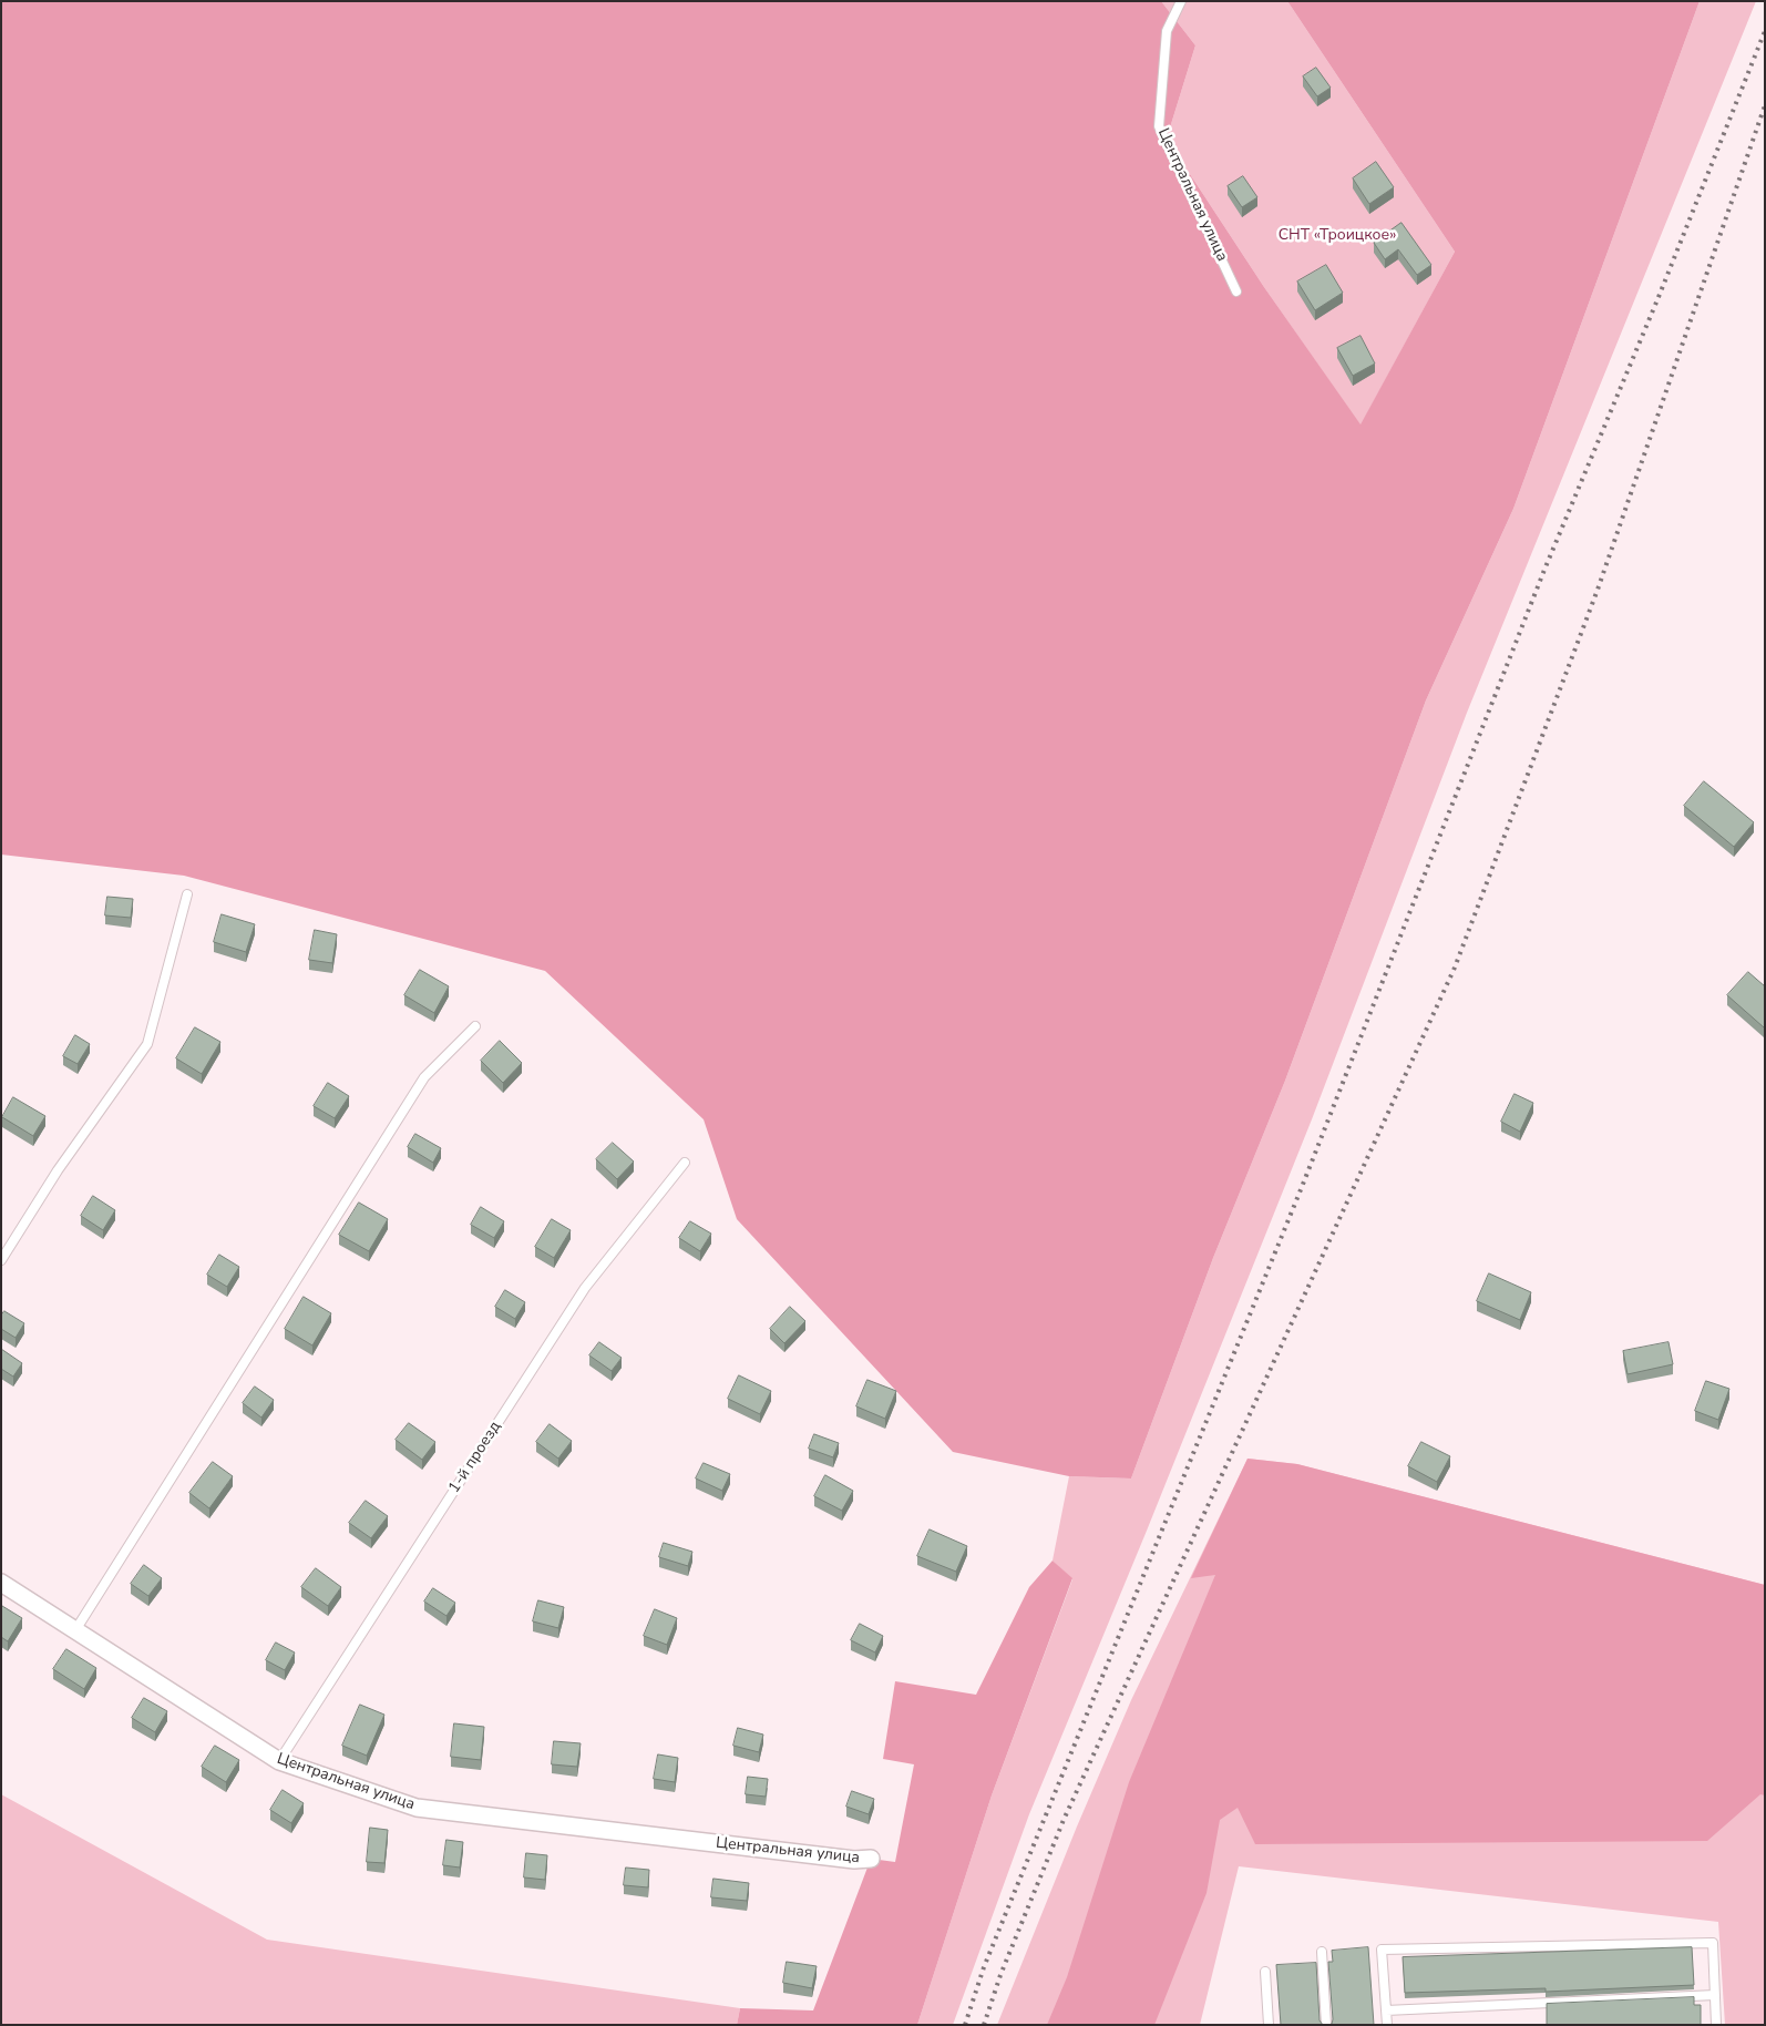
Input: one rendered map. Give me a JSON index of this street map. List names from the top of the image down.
{
  "streets": {
    "street": ["Центральная улица"],
    "lane": ["1-й проезд"]
  },
  "crossings": [
    ["Центральная улица", "1-й проезд"]
  ],
  "parks": ["СНТ «Троицкое»"]
}
